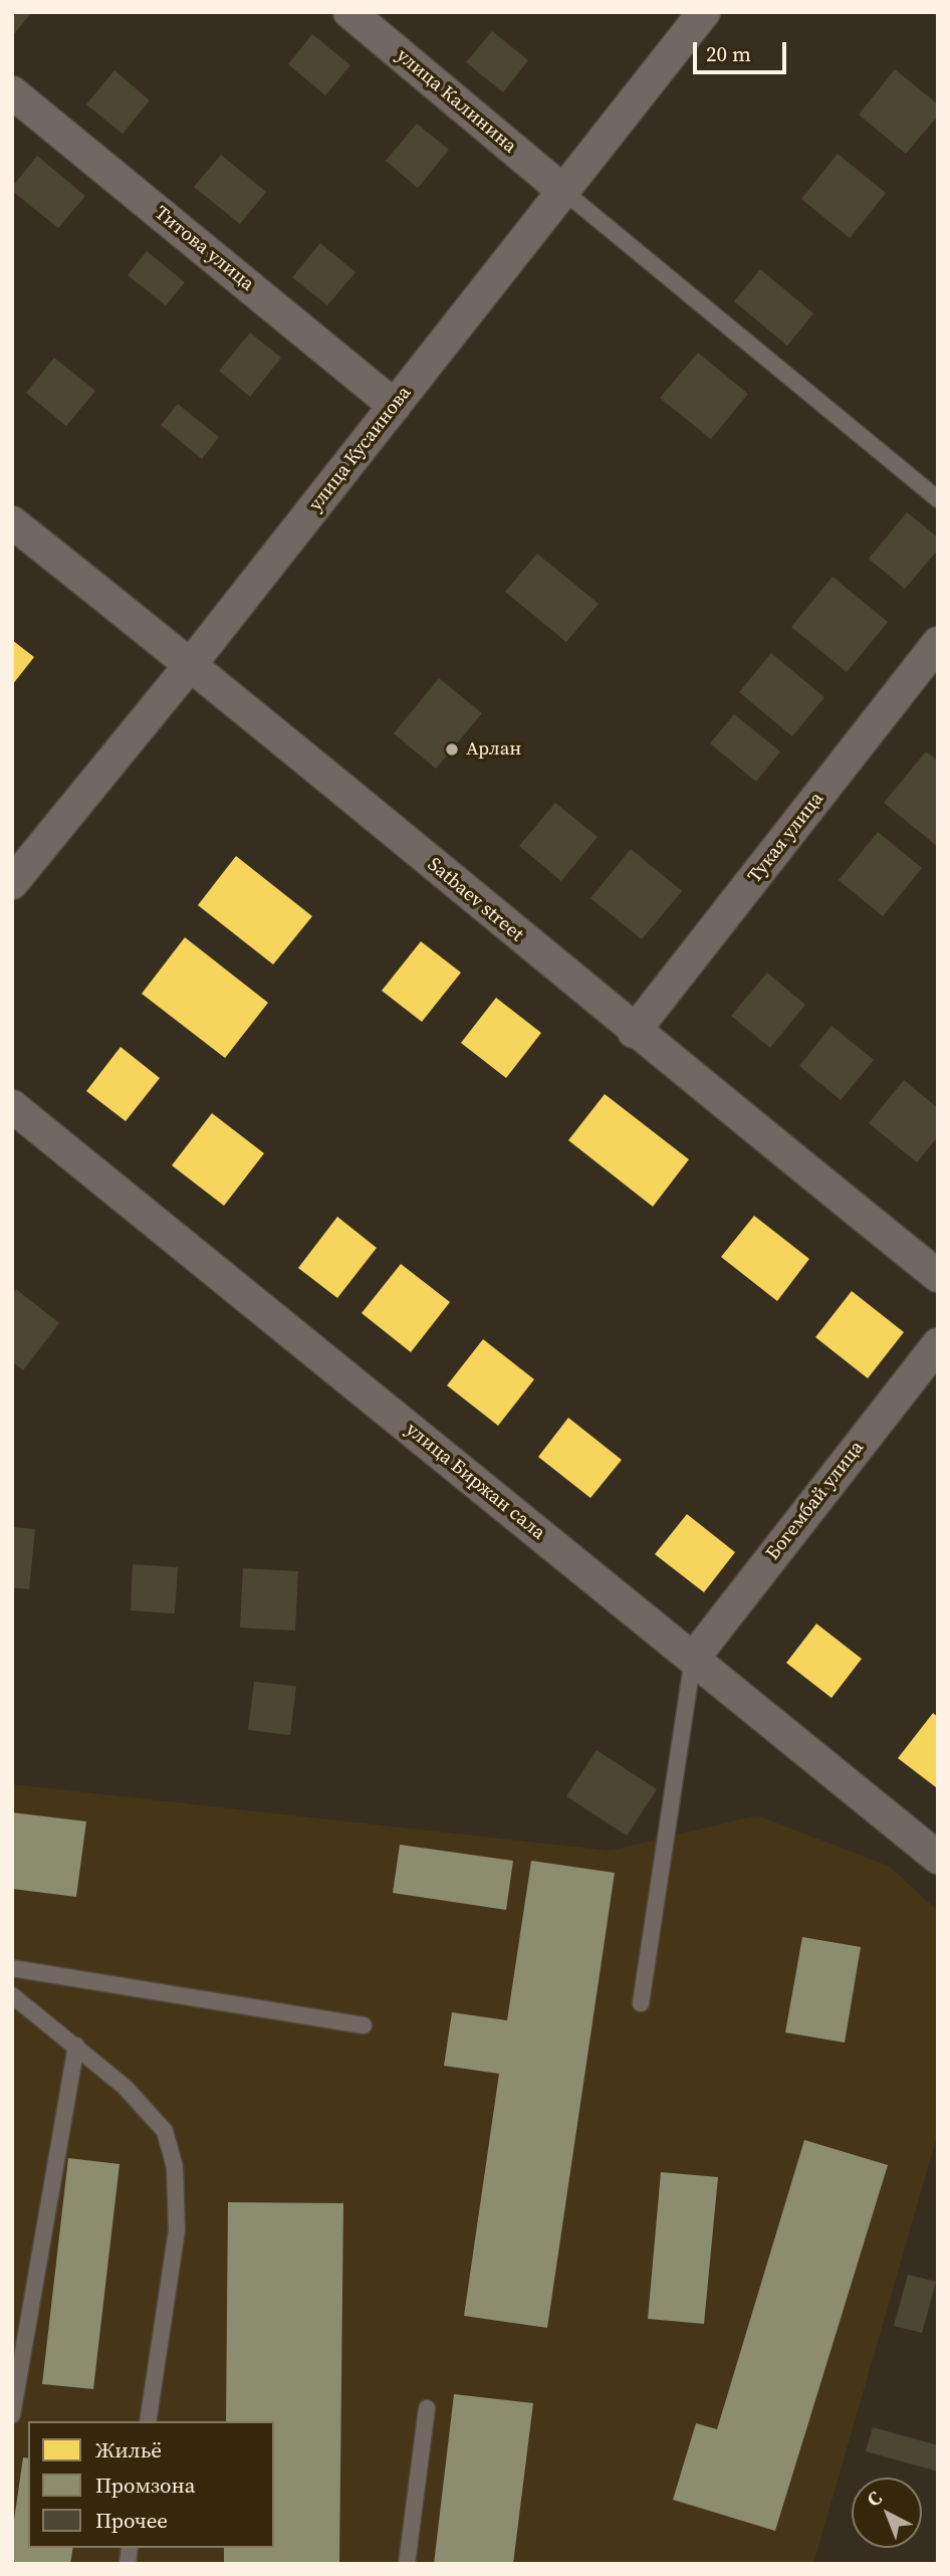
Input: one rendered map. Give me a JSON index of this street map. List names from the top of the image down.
{
  "streets": {
    "street": [
      "улица Калинина",
      "Титова улица",
      "улица Кусаинова",
      "Тукая улица",
      "Satbaev street",
      "улица Биржан сала",
      "Богембай улица"
    ]
  },
  "crossings": [
    ["улица Калинина", "улица Кусаинова"],
    ["Титова улица", "улица Кусаинова"],
    ["улица Кусаинова", "Satbaev street"],
    ["Тукая улица", "Satbaev street"],
    ["улица Биржан сала", "Богембай улица"]
  ],
  "places": ["Арлан"],
  "legend": ["Жильё", "Промзона", "Прочее"],
  "scale_bar": "20 m",
  "north": "top left"
}
